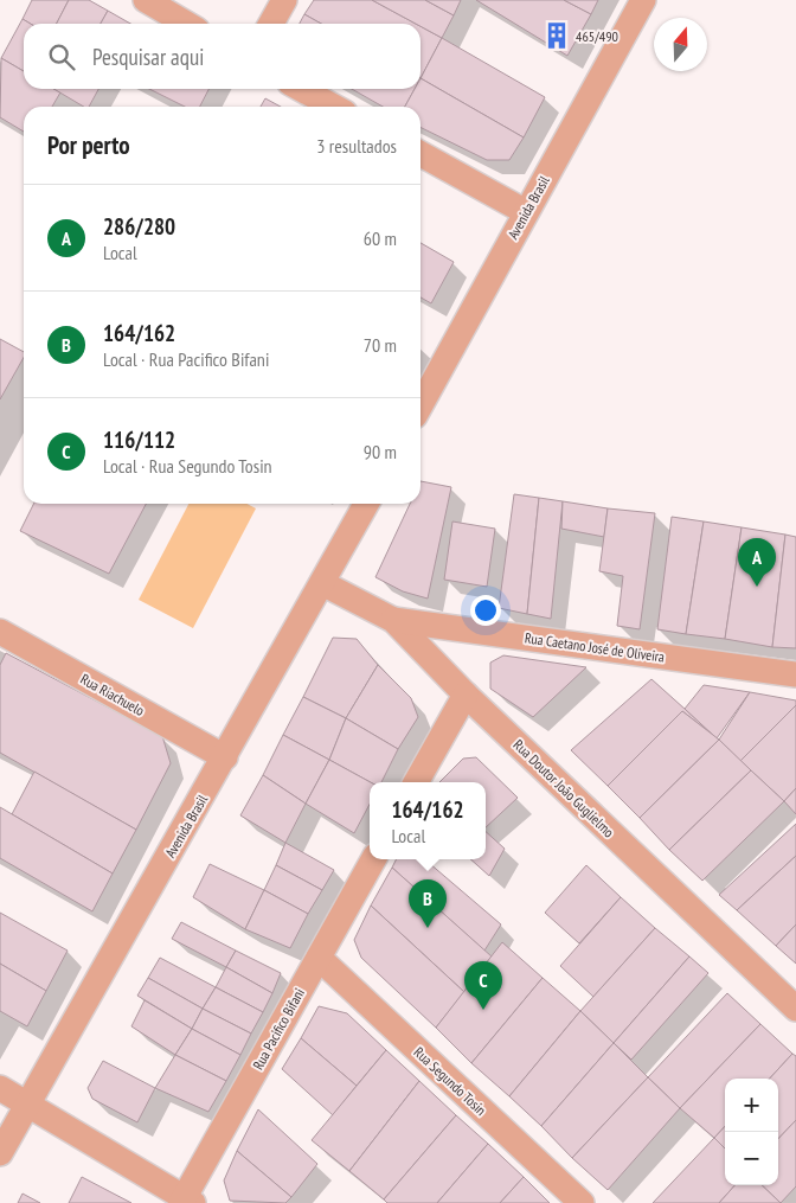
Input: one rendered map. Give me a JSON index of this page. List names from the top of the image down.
{
  "streets": {
    "street": [
      "Avenida Brasil",
      "Rua Caetano José de Oliveira",
      "Rua Riachuelo",
      "Rua Doutor João Guglielmo",
      "Rua Pacifico Bifani",
      "Rua Segundo Tosin"
    ]
  },
  "crossings": [
    ["Avenida Brasil", "Rua Riachuelo"],
    ["Avenida Brasil", "Rua Doutor João Guglielmo"],
    ["Rua Caetano José de Oliveira", "Rua Doutor João Guglielmo"],
    ["Rua Pacifico Bifani", "Rua Segundo Tosin"]
  ],
  "places": {
    "building": ["465/490"]
  },
  "north": "top",
  "page": {
    "search": "Pesquisar aqui",
    "heading": ["Por perto", "3 resultados"],
    "list": [
      {
        "mark": "A",
        "name": "286/280",
        "note": "Local",
        "value": "60 m"
      },
      {
        "mark": "B",
        "name": "164/162",
        "note": "Local · Rua Pacifico Bifani",
        "value": "70 m"
      },
      {
        "mark": "C",
        "name": "116/112",
        "note": "Local · Rua Segundo Tosin",
        "value": "90 m"
      }
    ],
    "pins": ["A", "B", "C"],
    "popup": ["164/162", "Local"],
    "map_buttons": ["+", "−"]
  }
}
